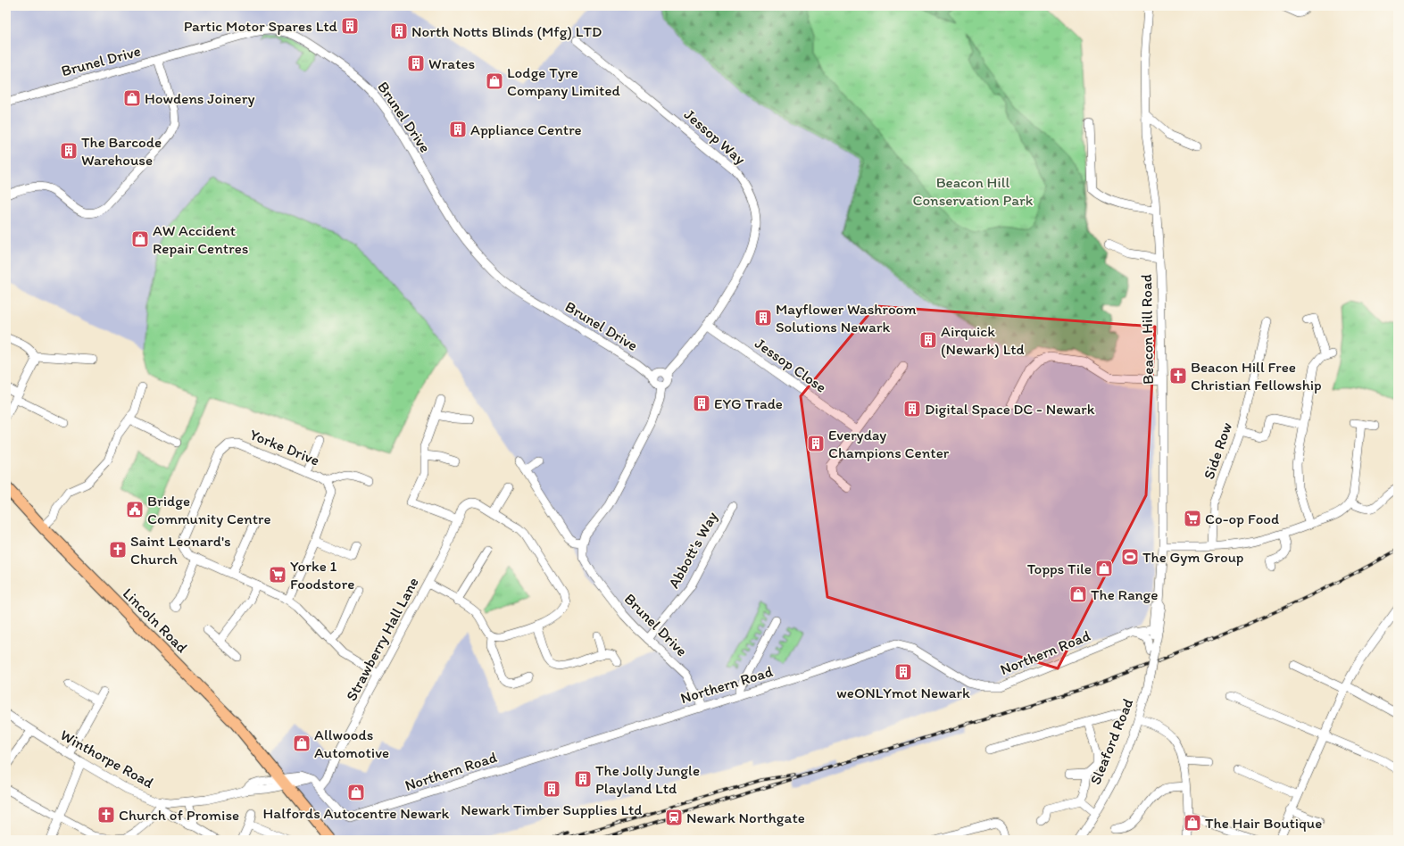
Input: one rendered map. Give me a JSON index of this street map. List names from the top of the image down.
{
  "streets": {
    "main road": ["Lincoln Road"],
    "street": [
      "Brunel Drive",
      "Jessop Way",
      "Beacon Hill Road",
      "Jessop Close",
      "Yorke Drive",
      "Side Row",
      "Abbott's Way",
      "Strawberry Hall Lane",
      "Northern Road",
      "Sleaford Road",
      "Winthorpe Road"
    ]
  },
  "crossings": [
    ["Brunel Drive", "Jessop Way"],
    ["Brunel Drive", "Abbott's Way"],
    ["Brunel Drive", "Northern Road"],
    ["Jessop Way", "Jessop Close"],
    ["Beacon Hill Road", "Northern Road"],
    ["Yorke Drive", "Strawberry Hall Lane"],
    ["Lincoln Road", "Northern Road"],
    ["Lincoln Road", "Winthorpe Road"],
    ["Strawberry Hall Lane", "Northern Road"],
    ["Northern Road", "Winthorpe Road"]
  ],
  "parks": ["Beacon Hill Conservation Park"],
  "places": {
    "building": [
      "Partic Motor Spares Ltd",
      "North Notts Blinds (Mfg) LTD",
      "Wrates",
      "Appliance Centre",
      "The Barcode Warehouse",
      "Mayflower Washroom Solutions Newark",
      "Airquick (Newark) Ltd",
      "EYG Trade",
      "Digital Space DC - Newark",
      "Everyday Champions Center",
      "weONLYmot Newark",
      "The Jolly Jungle Playland Ltd",
      "Newark Timber Supplies Ltd"
    ],
    "shop": [
      "Lodge Tyre Company Limited",
      "Howdens Joinery",
      "AW Accident Repair Centres",
      "Topps Tile",
      "The Range",
      "Allwoods Automotive",
      "Halfords Autocentre Newark",
      "The Hair Boutique"
    ],
    "church": ["Beacon Hill Free Christian Fellowship", "Saint Leonard's Church", "Church of Promise"],
    "public building": ["Bridge Community Centre"],
    "supermarket": ["Co-op Food", "Yorke 1 Foodstore"],
    "sports": ["The Gym Group"],
    "station": ["Newark Northgate"]
  }
}
